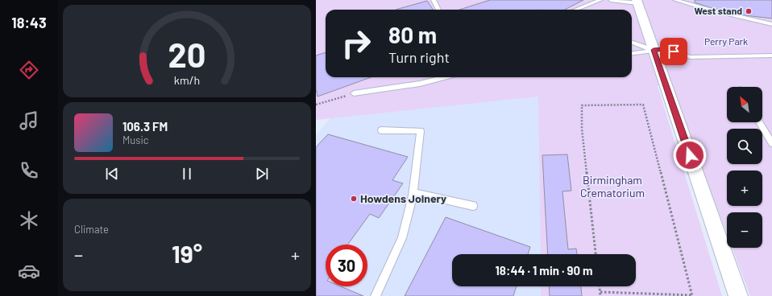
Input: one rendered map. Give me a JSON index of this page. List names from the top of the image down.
{
  "parks": ["Perry Park", "Birmingham Crematorium"],
  "places": ["West stand", "Howdens Joinery"],
  "north": "top left",
  "page": {
    "tabs": "18:43",
    "turn": ["80 m", "Turn right"],
    "map_buttons": ["+", "−"],
    "song": ["106.3 FM", "Music"],
    "tile": "Climate",
    "heat": ["−", "19°", "+"],
    "limit": "30",
    "trip": "18:44 · 1 min · 90 m",
    "gauge": ["20", "km/h"]
  }
}
